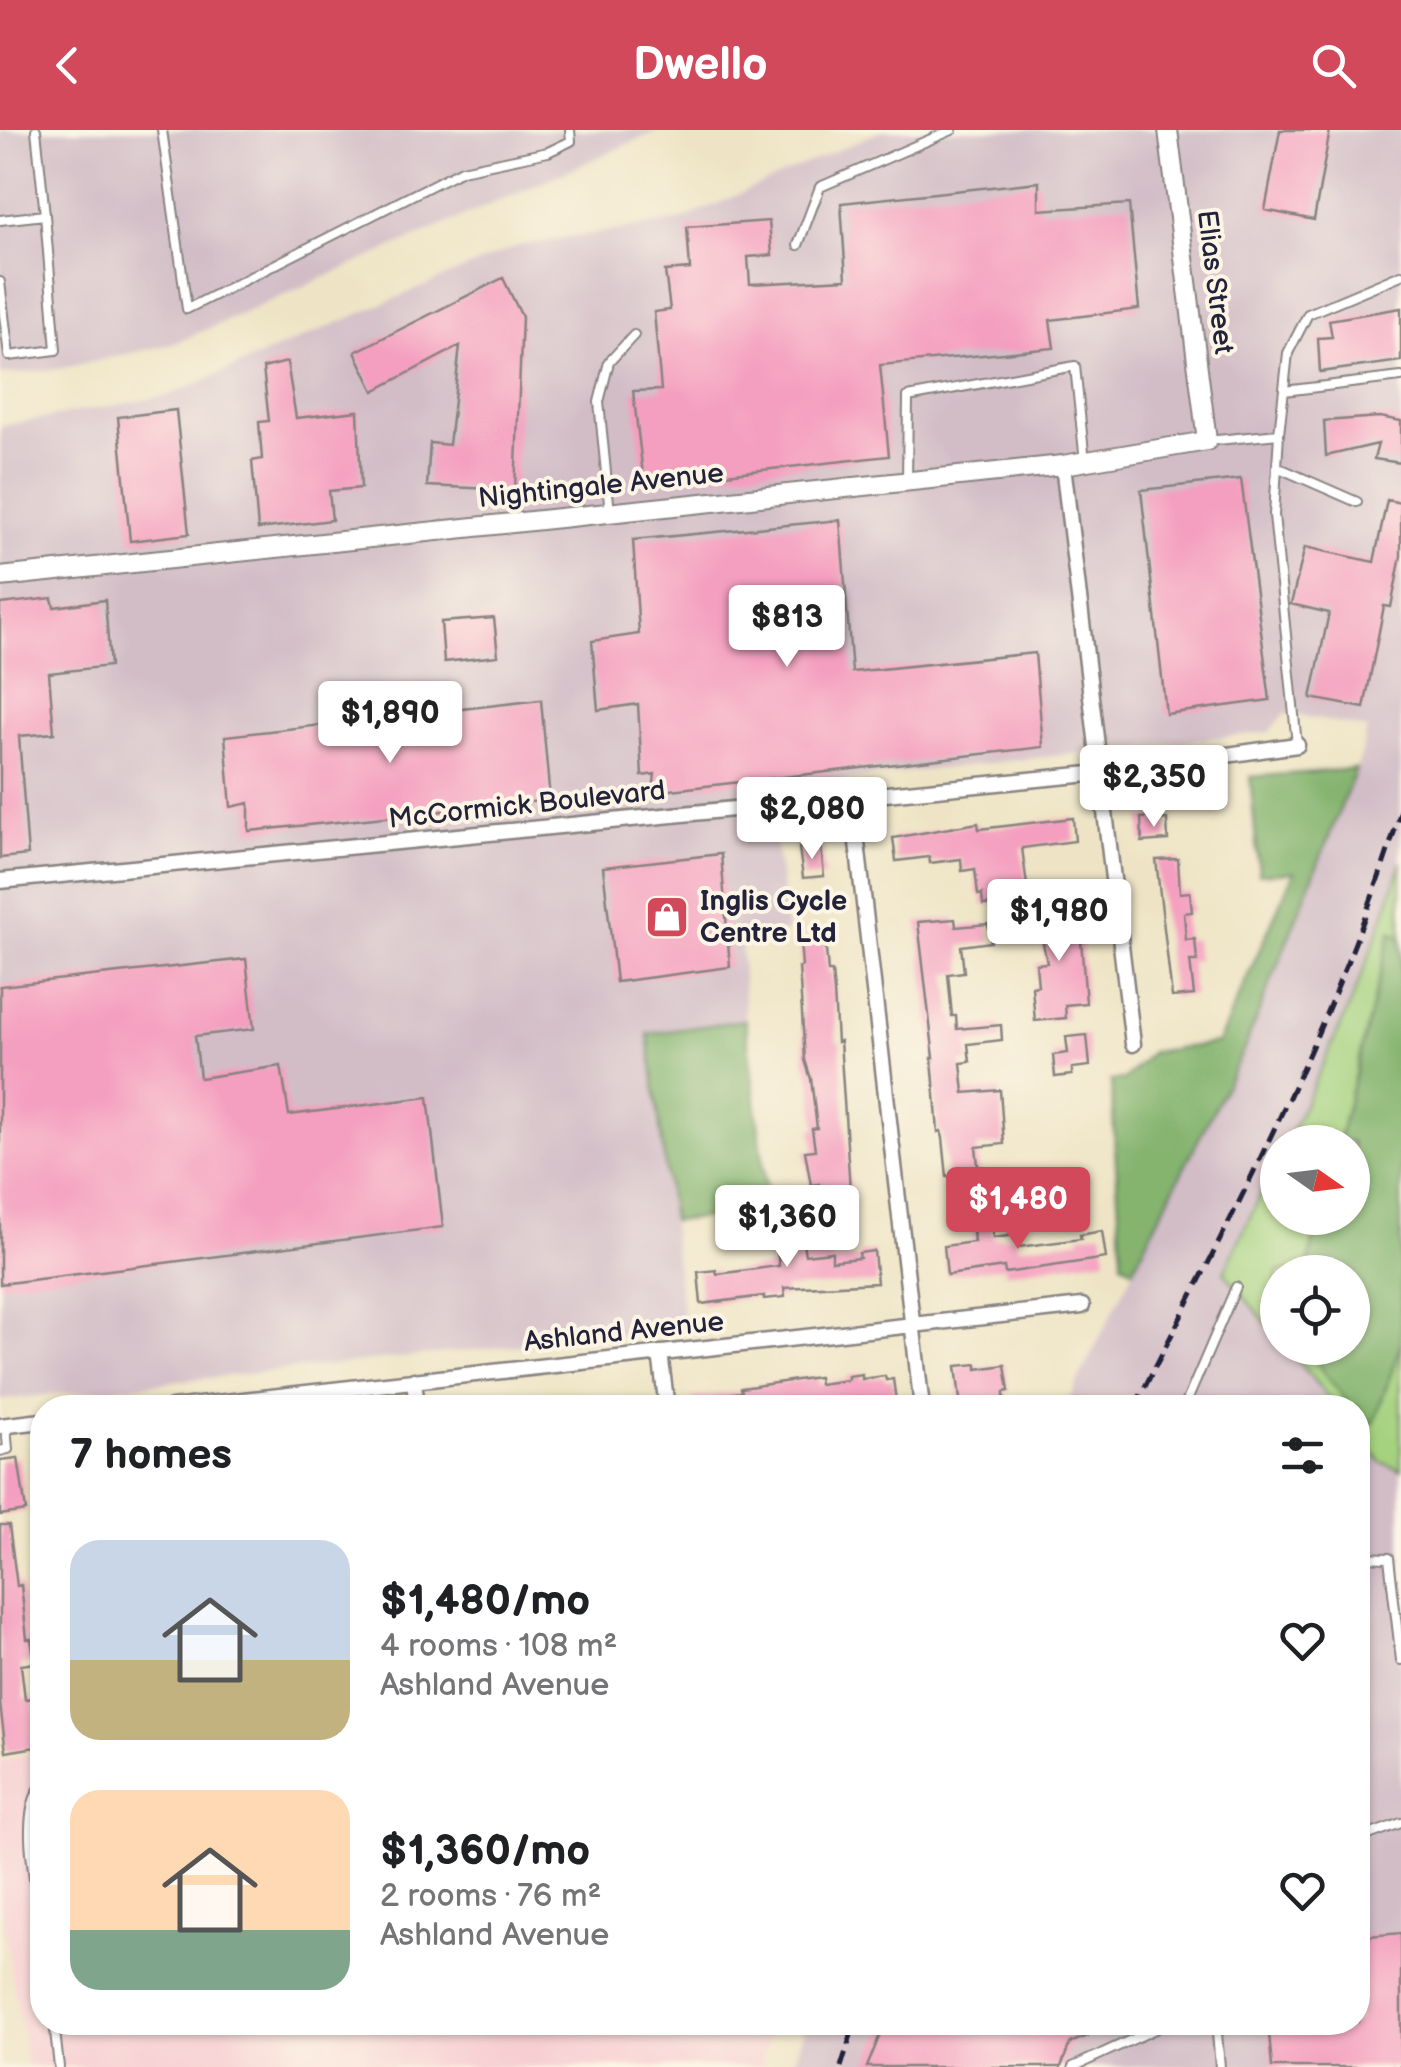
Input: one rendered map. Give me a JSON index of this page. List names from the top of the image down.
{
  "streets": {
    "street": [
      "Elias Street",
      "Nightingale Avenue",
      "McCormick Boulevard",
      "Ashland Avenue"
    ]
  },
  "crossings": [
    ["Elias Street", "Nightingale Avenue"]
  ],
  "places": {
    "shop": ["Inglis Cycle Centre Ltd"]
  },
  "north": "right",
  "page": {
    "header": "Dwello",
    "price": [
      "$813",
      "$1,890",
      "$2,350",
      "$2,080",
      "$1,980",
      "$1,480",
      "$1,360"
    ],
    "heading": "7 homes",
    "list": [
      {
        "name": "$1,480/mo",
        "note": "4 rooms · 108 m² · Ashland Avenue"
      },
      {
        "name": "$1,360/mo",
        "note": "2 rooms · 76 m² · Ashland Avenue"
      }
    ]
  }
}
